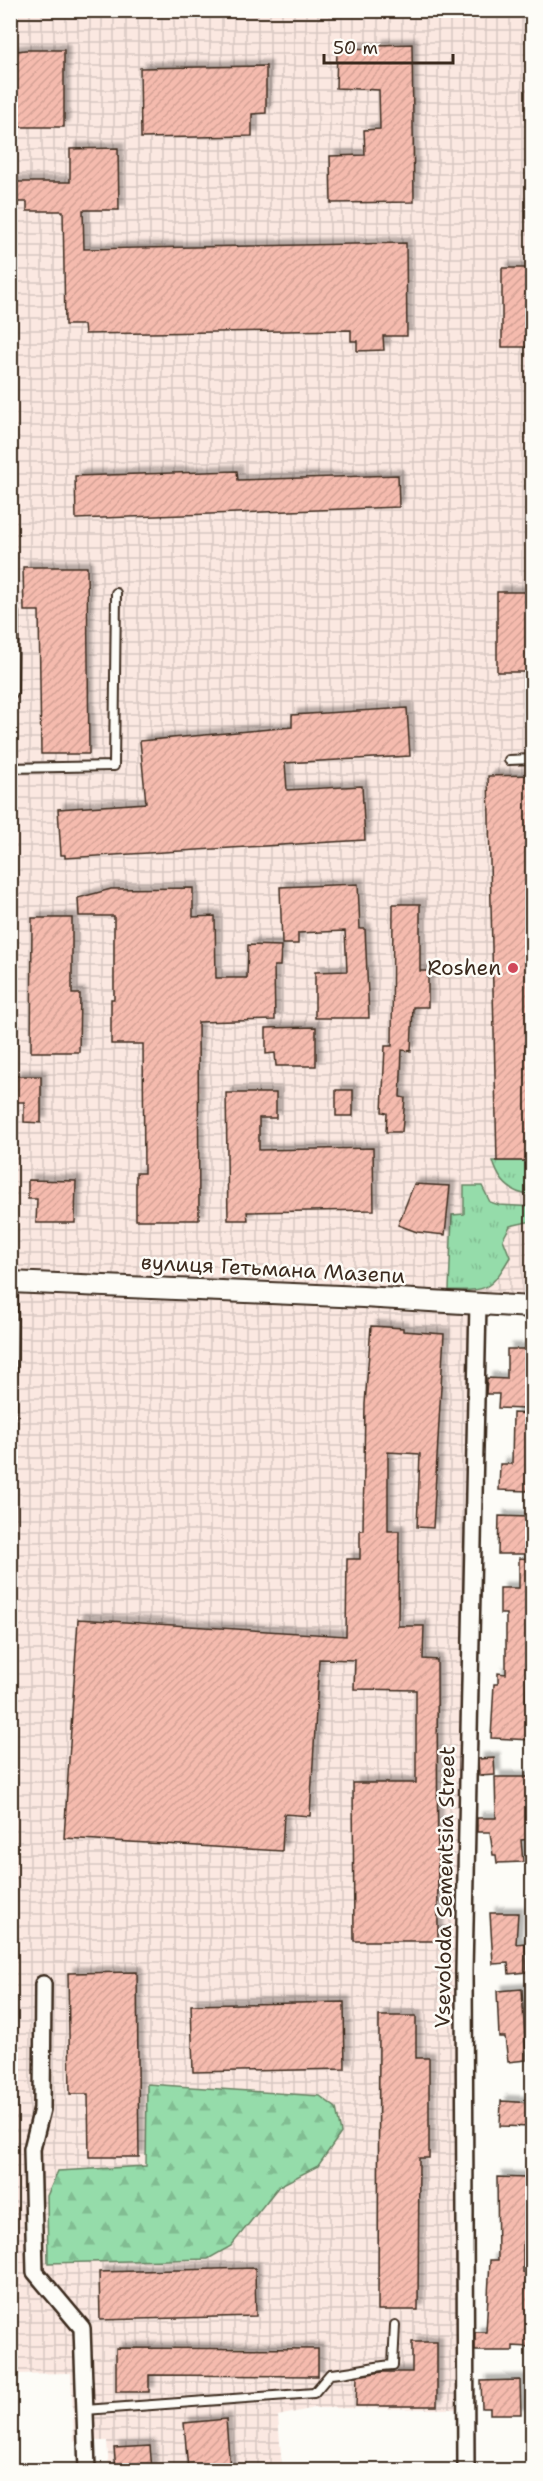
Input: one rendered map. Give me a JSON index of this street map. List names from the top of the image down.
{
  "streets": {
    "street": ["вулиця Гетьмана Мазепи", "Vsevoloda Sementsia Street"]
  },
  "crossings": [
    ["вулиця Гетьмана Мазепи", "Vsevoloda Sementsia Street"]
  ],
  "places": ["Roshen"],
  "scale_bar": "50 m"
}
